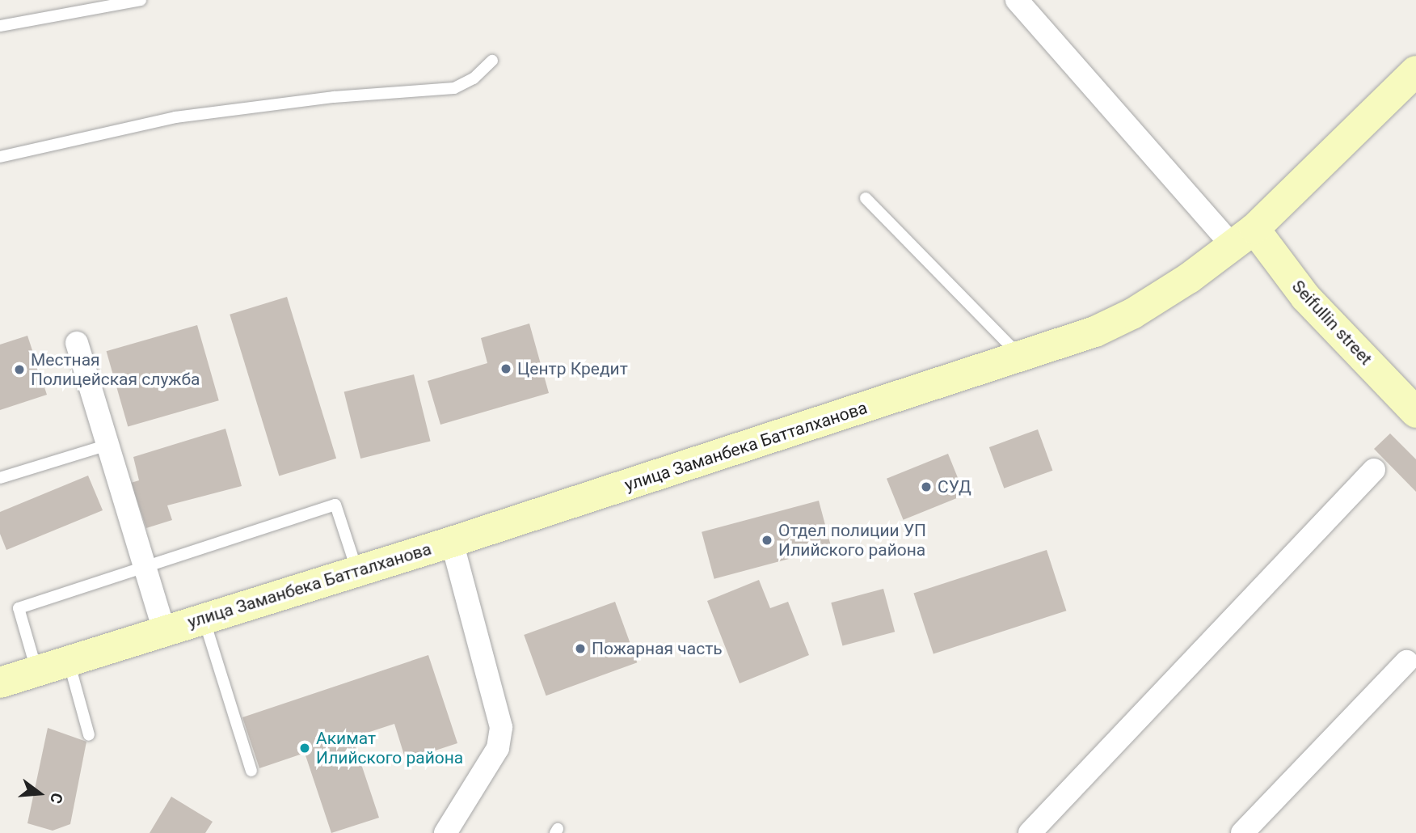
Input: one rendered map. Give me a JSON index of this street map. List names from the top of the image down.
{
  "streets": {
    "main road": ["Seifullin street", "улица Заманбека Батталханова"]
  },
  "crossings": [
    ["Seifullin street", "улица Заманбека Батталханова"]
  ],
  "places": [
    "Центр Кредит",
    "Местная Полицейская служба",
    "СУД",
    "Отдел полиции УП Илийского района",
    "Пожарная часть",
    "Акимат Илийского района"
  ],
  "north": "right"
}
